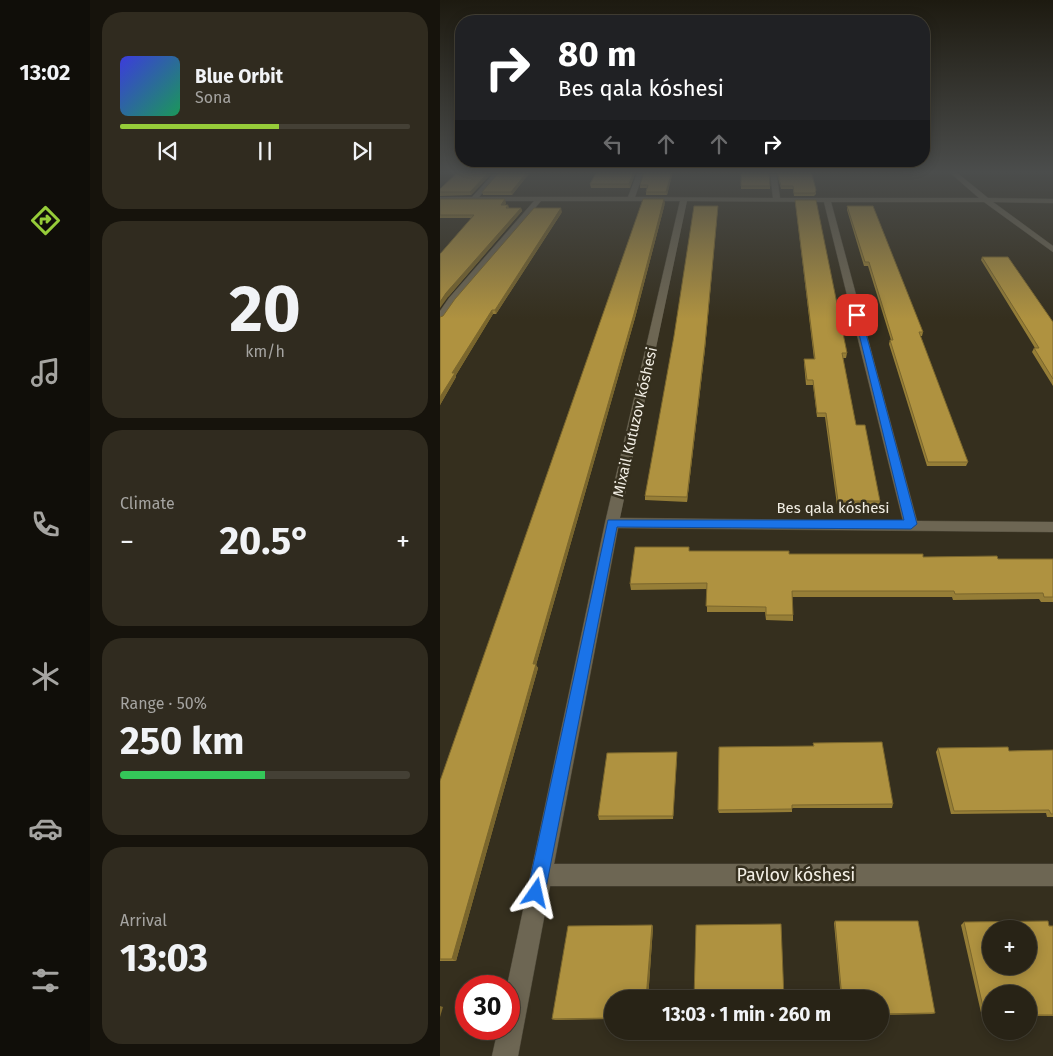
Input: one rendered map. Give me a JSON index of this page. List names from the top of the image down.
{
  "streets": {
    "street": ["Mixail Kutuzov kóshesi", "Bes qala kóshesi", "Pavlov kóshesi"]
  },
  "crossings": [
    ["Mixail Kutuzov kóshesi", "Bes qala kóshesi"],
    ["Mixail Kutuzov kóshesi", "Pavlov kóshesi"]
  ],
  "page": {
    "tabs": "13:02",
    "turn": ["80 m", "Bes qala kóshesi"],
    "song": ["Blue Orbit", "Sona"],
    "tile": [
      ["20", "km/h"],
      "Climate",
      ["Range · 50%", "250 km"],
      ["Arrival", "13:03"]
    ],
    "heat": ["−", "20.5°", "+"],
    "map_buttons": ["+", "−"],
    "limit": "30",
    "trip": "13:03 · 1 min · 260 m"
  }
}
